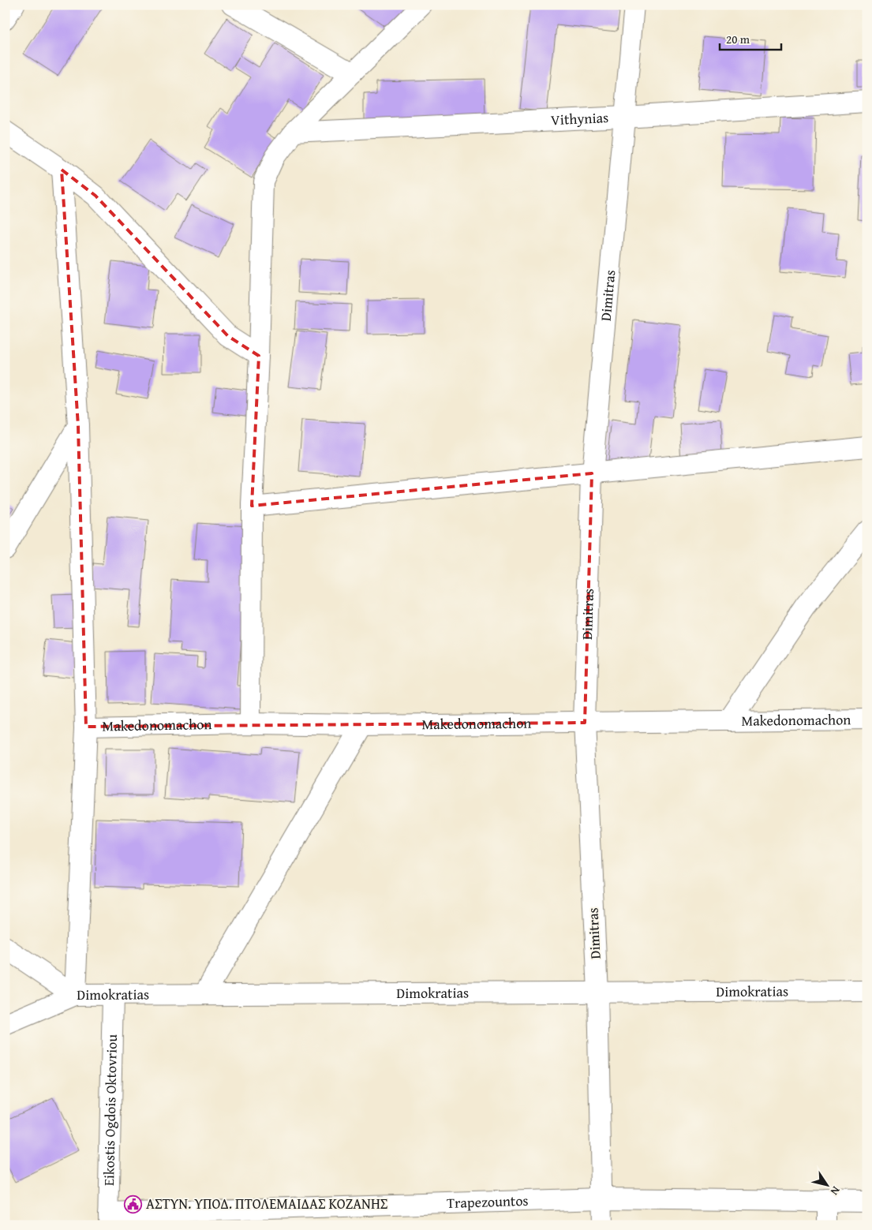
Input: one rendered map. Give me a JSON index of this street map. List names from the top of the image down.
{
  "streets": {
    "street": [
      "Vithynias",
      "Dimitras",
      "Makedonomachon",
      "Dimokratias",
      "Eikostis Ogdois Oktovriou",
      "Trapezountos"
    ]
  },
  "crossings": [
    ["Vithynias", "Dimitras"],
    ["Dimitras", "Makedonomachon"],
    ["Dimitras", "Dimokratias"],
    ["Dimitras", "Trapezountos"],
    ["Dimokratias", "Eikostis Ogdois Oktovriou"],
    ["Eikostis Ogdois Oktovriou", "Trapezountos"]
  ],
  "places": {
    "public building": ["ΑΣΤΥΝ. ΥΠΟΔ. ΠΤΟΛΕΜΑΙΔΑΣ ΚΟΖΑΝΗΣ"]
  },
  "scale_bar": "20 m",
  "north": "bottom right"
}
